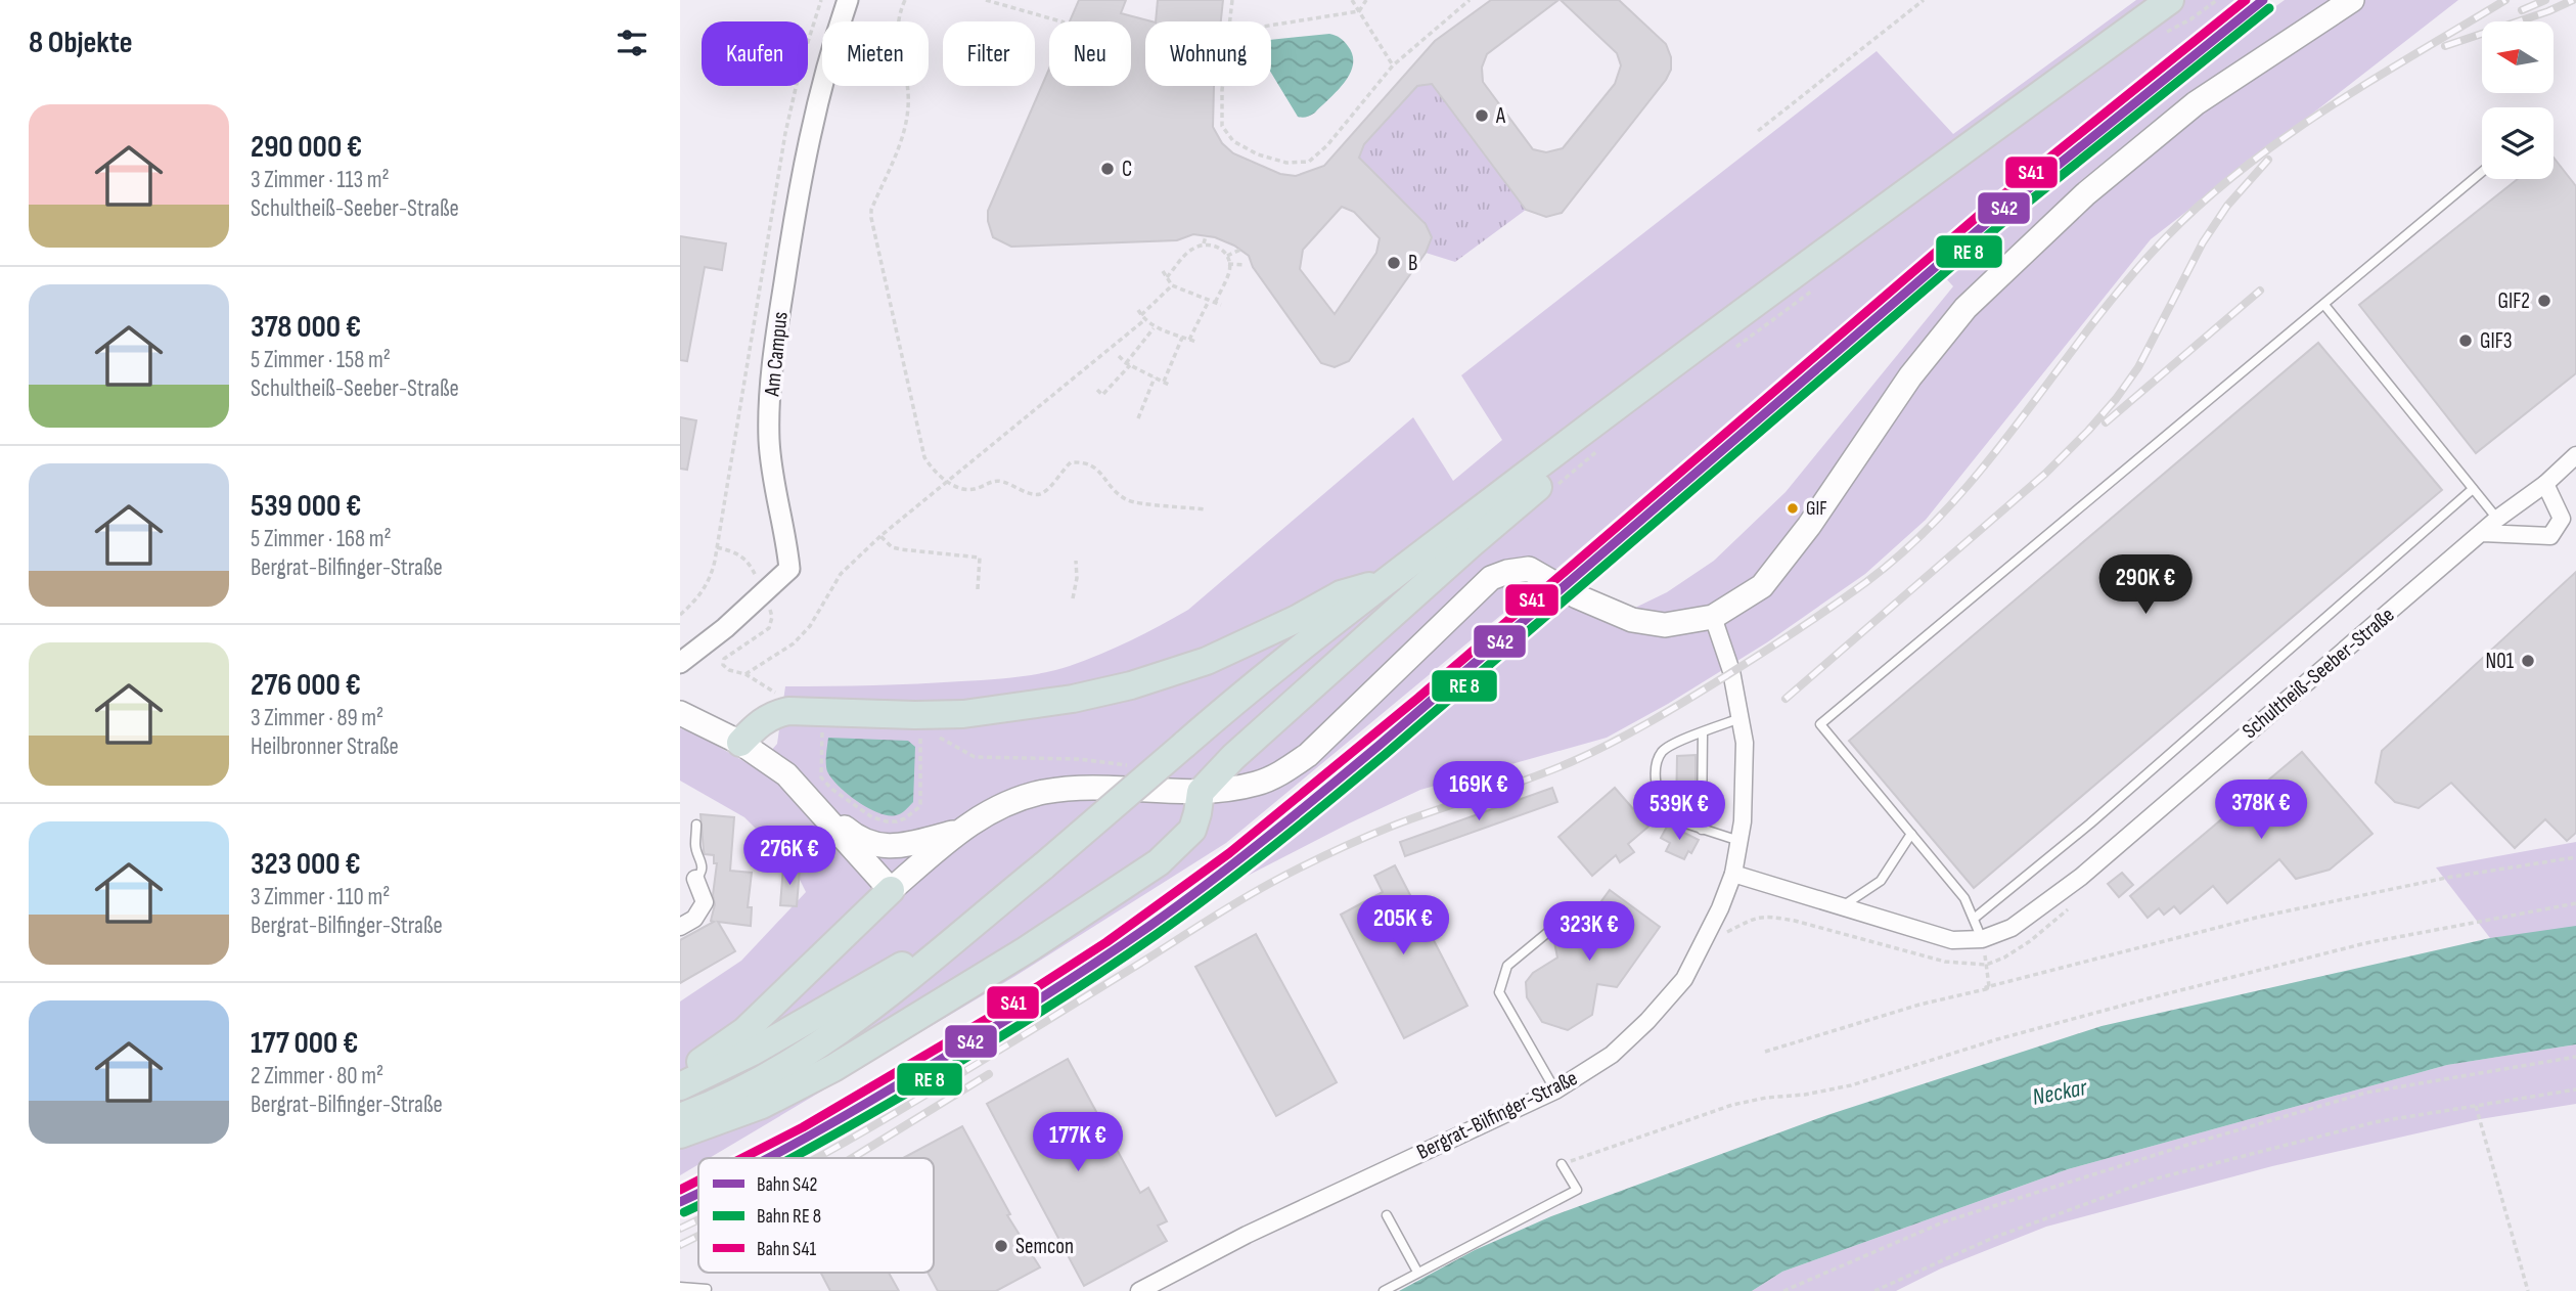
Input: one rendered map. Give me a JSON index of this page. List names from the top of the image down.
{
  "streets": {
    "street": ["Am Campus", "Schultheiß-Seeber-Straße", "Bergrat-Bilfinger-Straße"]
  },
  "crossings": [
    ["Schultheiß-Seeber-Straße", "Bergrat-Bilfinger-Straße"]
  ],
  "water": ["Neckar"],
  "places": [
    "A",
    "C",
    "B",
    "GIF2",
    "GIF3",
    "GIF",
    "N01",
    "Semcon"
  ],
  "lines": ["rail line S42", "rail line S41"],
  "legend": ["Bahn S42", "Bahn RE 8", "Bahn S41"],
  "north": "left",
  "page": {
    "heading": "8 Objekte",
    "chip": [
      "Kaufen",
      "Mieten",
      "Filter",
      "Neu",
      "Wohnung"
    ],
    "list": [
      {
        "name": "290 000 €",
        "note": "3 Zimmer · 113 m² · Schultheiß-Seeber-Straße"
      },
      {
        "name": "378 000 €",
        "note": "5 Zimmer · 158 m² · Schultheiß-Seeber-Straße"
      },
      {
        "name": "539 000 €",
        "note": "5 Zimmer · 168 m² · Bergrat-Bilfinger-Straße"
      },
      {
        "name": "276 000 €",
        "note": "3 Zimmer · 89 m² · Heilbronner Straße"
      },
      {
        "name": "323 000 €",
        "note": "3 Zimmer · 110 m² · Bergrat-Bilfinger-Straße"
      },
      {
        "name": "177 000 €",
        "note": "2 Zimmer · 80 m² · Bergrat-Bilfinger-Straße"
      }
    ],
    "price": [
      "290K €",
      "169K €",
      "378K €",
      "539K €",
      "276K €",
      "205K €",
      "323K €",
      "177K €"
    ]
  }
}
